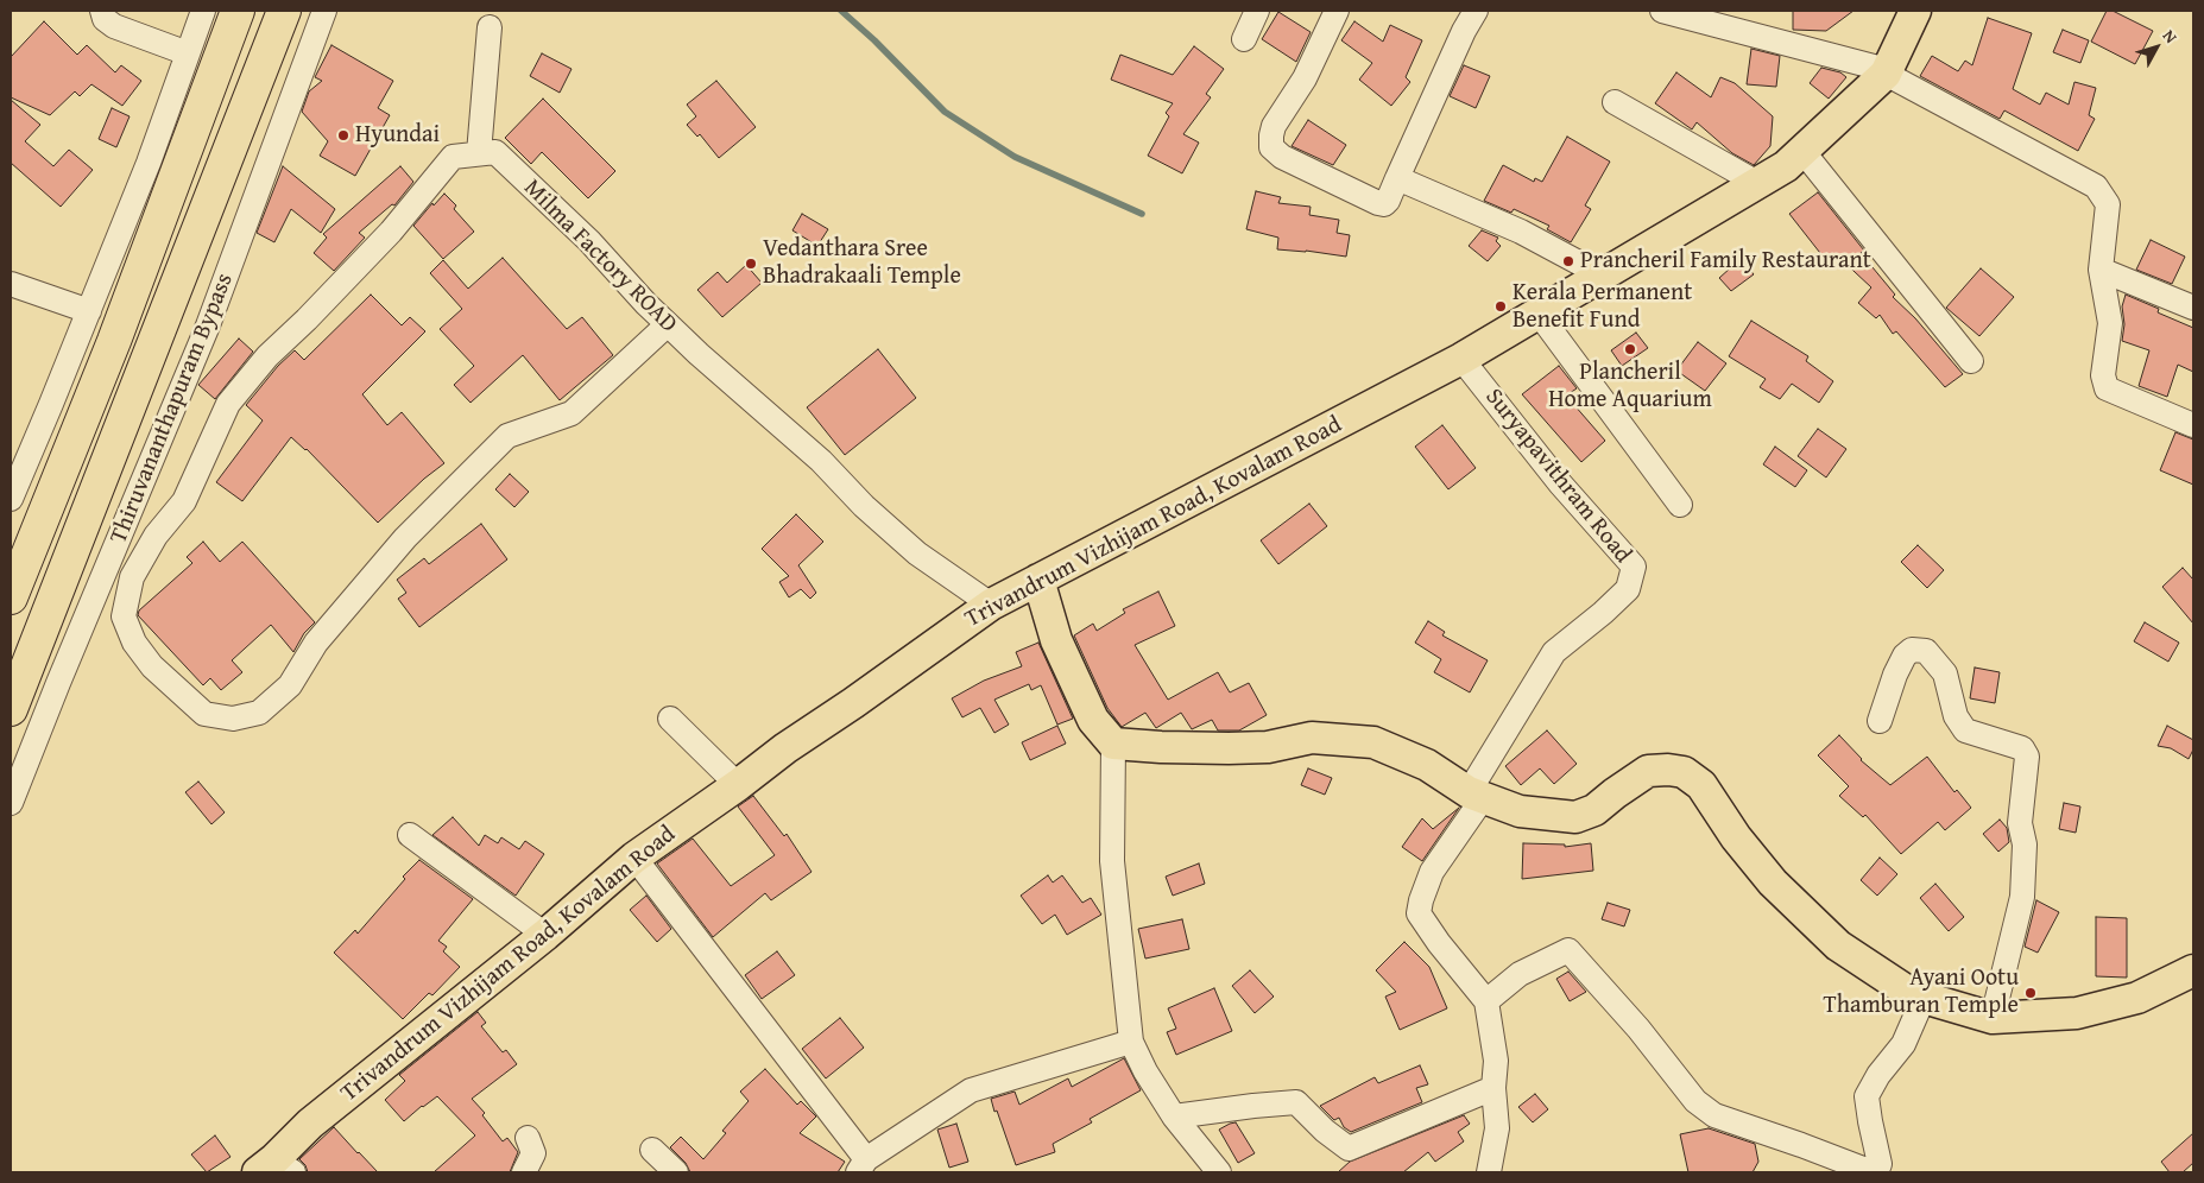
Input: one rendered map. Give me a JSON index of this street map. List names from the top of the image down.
{
  "streets": {
    "highway": ["Thiruvananthapuram Bypass"],
    "main road": ["Trivandrum Vizhijam Road, Kovalam Road"],
    "street": ["Milma Factory ROAD", "Suryapavithram Road"]
  },
  "crossings": [
    ["Milma Factory ROAD", "Trivandrum Vizhijam Road, Kovalam Road"],
    ["Suryapavithram Road", "Trivandrum Vizhijam Road, Kovalam Road"]
  ],
  "places": [
    "Hyundai",
    "Prancheril Family Restaurant",
    "Vedanthara Sree Bhadrakaali Temple",
    "Kerala Permanent Benefit Fund",
    "Plancheril Home Aquarium",
    "Ayani Ootu Thamburan Temple"
  ],
  "north": "top right"
}
